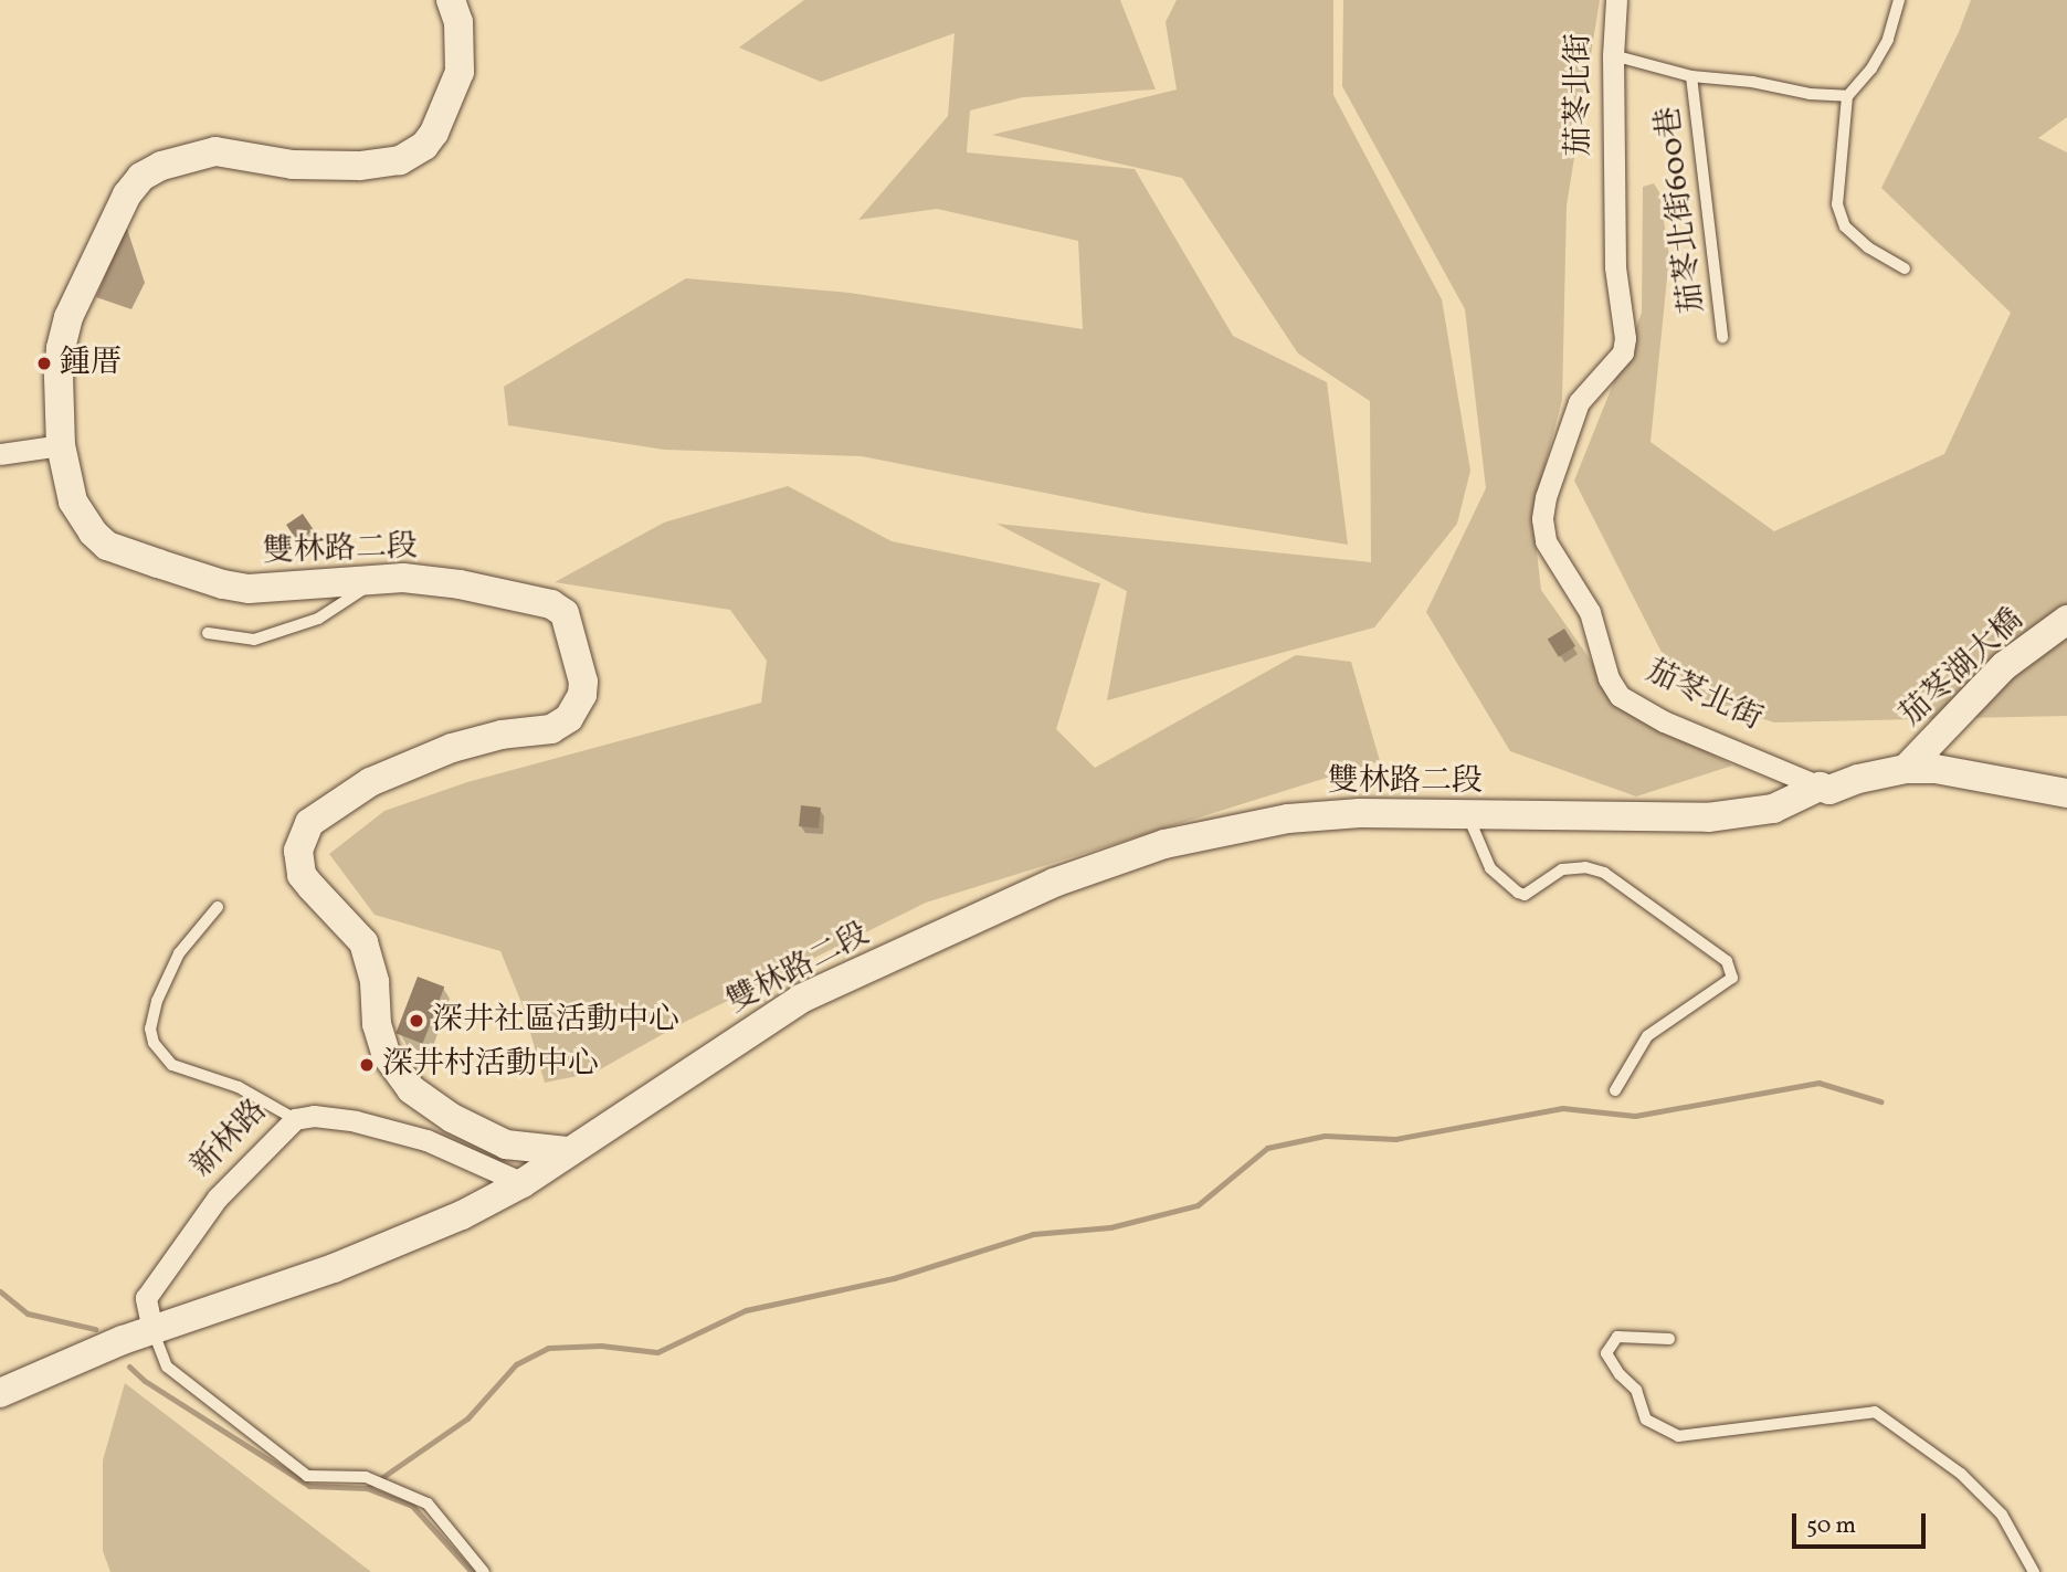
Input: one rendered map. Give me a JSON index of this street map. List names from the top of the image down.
{
  "streets": {
    "street": [
      "茄苳北街",
      "雙林路二段",
      "茄苳湖大橋",
      "新林路"
    ],
    "lane": ["茄苳北街600巷"]
  },
  "crossings": [
    ["茄苳北街", "茄苳北街600巷"],
    ["茄苳北街", "雙林路二段"]
  ],
  "places": ["鍾厝", "深井社區活動中心", "深井村活動中心"],
  "scale_bar": "50 m"
}
